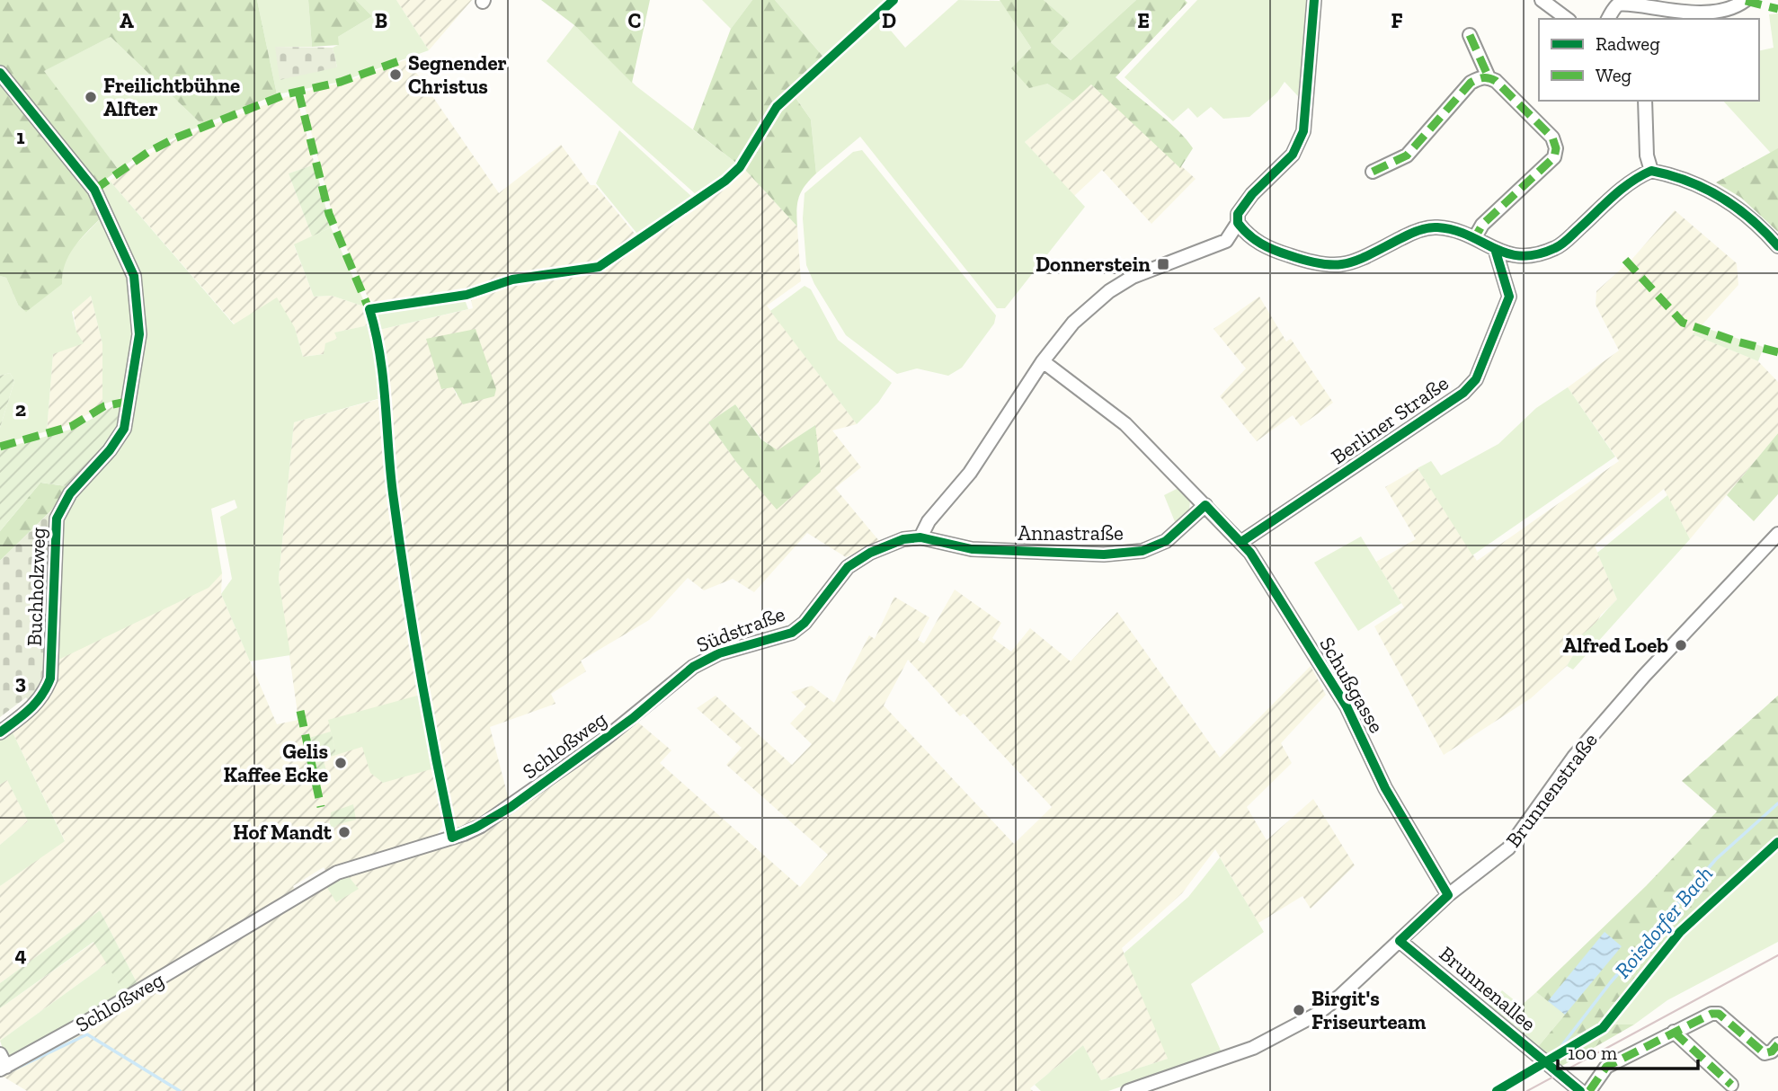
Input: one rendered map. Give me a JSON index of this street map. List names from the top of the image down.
{
  "streets": {
    "street": [
      "Berliner Straße",
      "Annastraße",
      "Buchholzweg",
      "Südstraße",
      "Schußgasse",
      "Schloßweg",
      "Brunnenstraße",
      "Brunnenallee"
    ]
  },
  "crossings": [
    ["Berliner Straße", "Schußgasse"],
    ["Annastraße", "Südstraße"],
    ["Annastraße", "Schußgasse"],
    ["Südstraße", "Schloßweg"],
    ["Schußgasse", "Brunnenstraße"],
    ["Brunnenstraße", "Brunnenallee"]
  ],
  "water": ["Roisdorfer Bach"],
  "places": {
    "other": [
      "Segnender Christus",
      "Freilichtbühne Alfter",
      "Alfred Loeb",
      "Gelis Kaffee Ecke",
      "Hof Mandt",
      "Birgit's Friseurteam"
    ],
    "transit": ["Donnerstein"]
  },
  "legend": ["Radweg", "Weg"],
  "scale_bar": "100 m",
  "grid": {
    "columns": [
      "A",
      "B",
      "C",
      "D",
      "E",
      "F"
    ],
    "rows": [
      "1",
      "2",
      "3",
      "4"
    ]
  }
}
